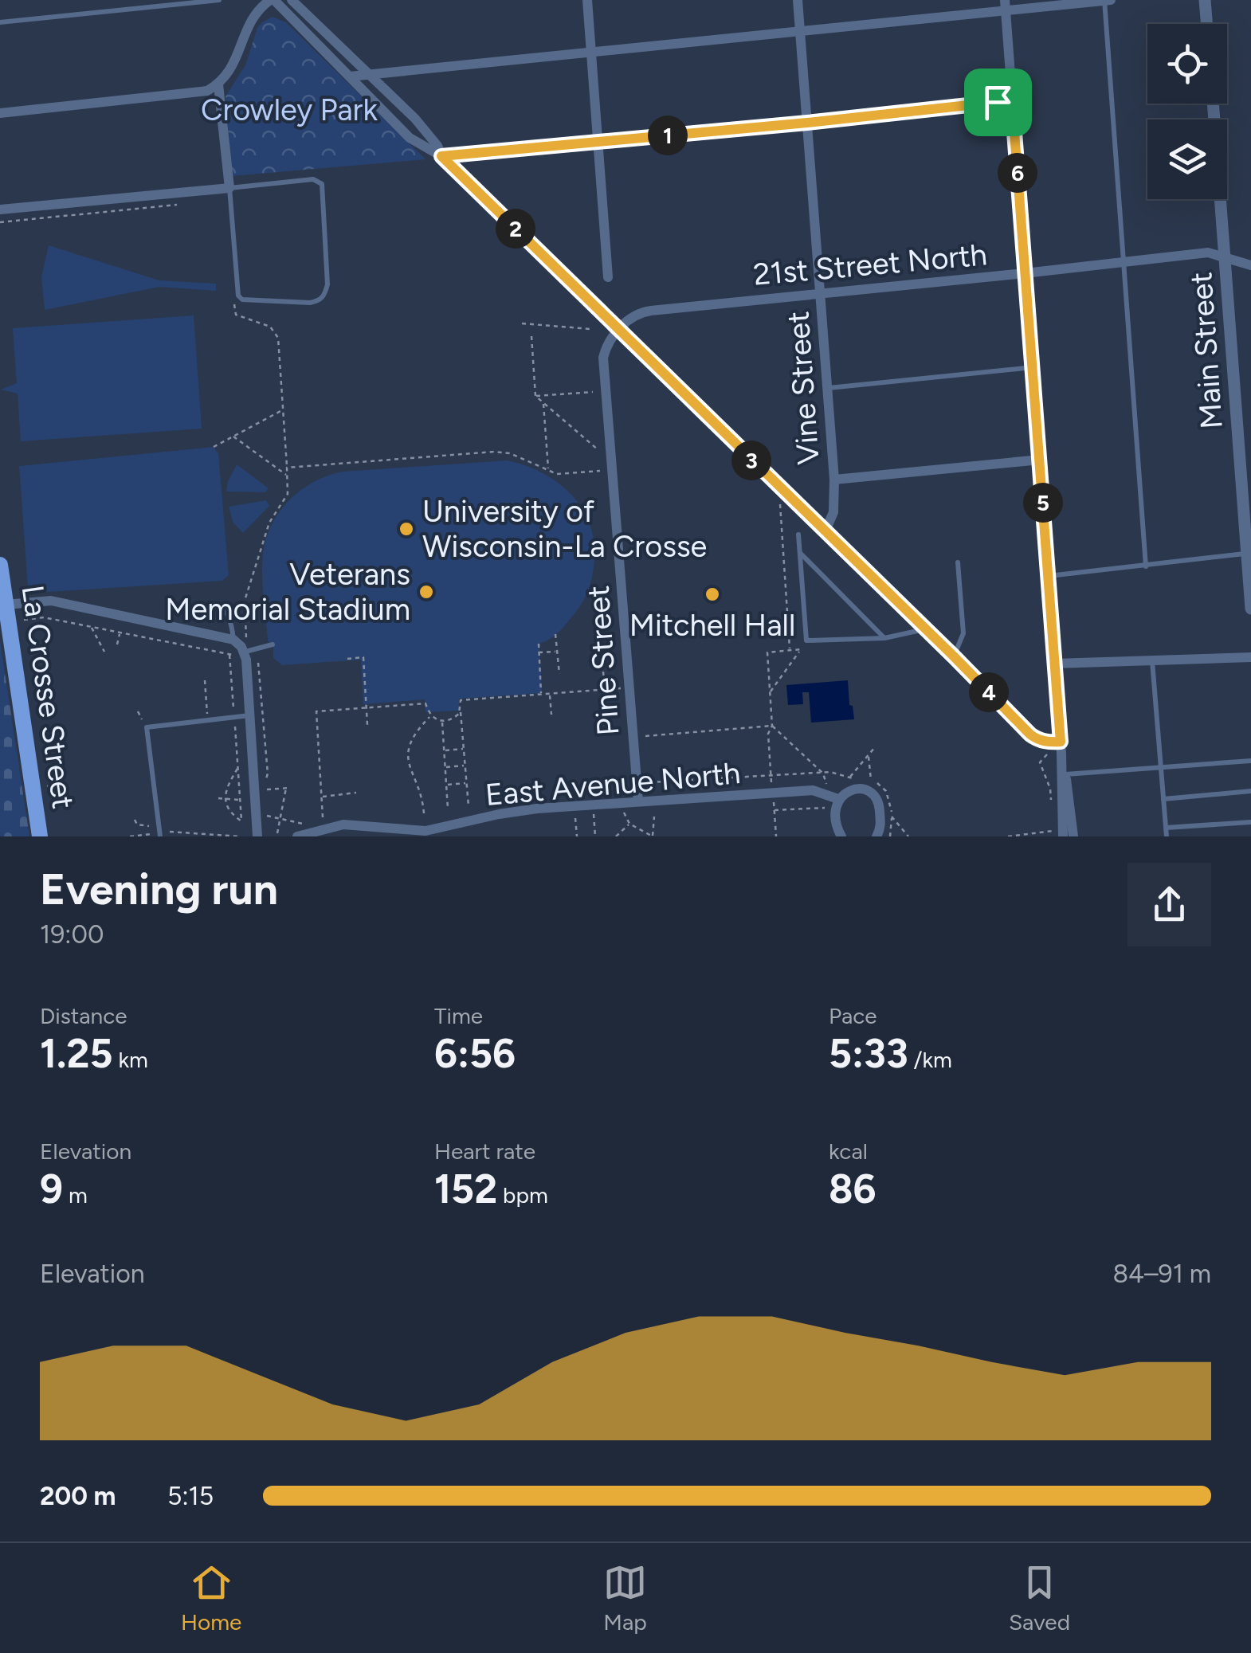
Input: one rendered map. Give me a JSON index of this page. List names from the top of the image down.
{
  "streets": {
    "main road": ["La Crosse Street"],
    "street": [
      "21st Street North",
      "Main Street",
      "Vine Street",
      "Pine Street",
      "East Avenue North"
    ]
  },
  "crossings": [
    ["21st Street North", "Main Street"],
    ["21st Street North", "Vine Street"],
    ["21st Street North", "Pine Street"],
    ["Pine Street", "East Avenue North"]
  ],
  "parks": ["Crowley Park"],
  "places": ["University of Wisconsin-La Crosse", "Veterans Memorial Stadium", "Mitchell Hall"],
  "page": {
    "pins": [
      "1",
      "6",
      "2",
      "3",
      "5",
      "4"
    ],
    "heading": ["Evening run", "19:00"],
    "stats": [
      ["Distance", "1.25 km"],
      ["Time", "6:56"],
      ["Pace", "5:33 /km"],
      ["Elevation", "9 m"],
      ["Heart rate", "152 bpm"],
      ["kcal", "86"]
    ],
    "chart": ["Elevation", "84–91 m"],
    "list": [
      {
        "name": "200 m",
        "note": "5:15"
      }
    ],
    "tabs": ["Home", "Map", "Saved"]
  }
}
